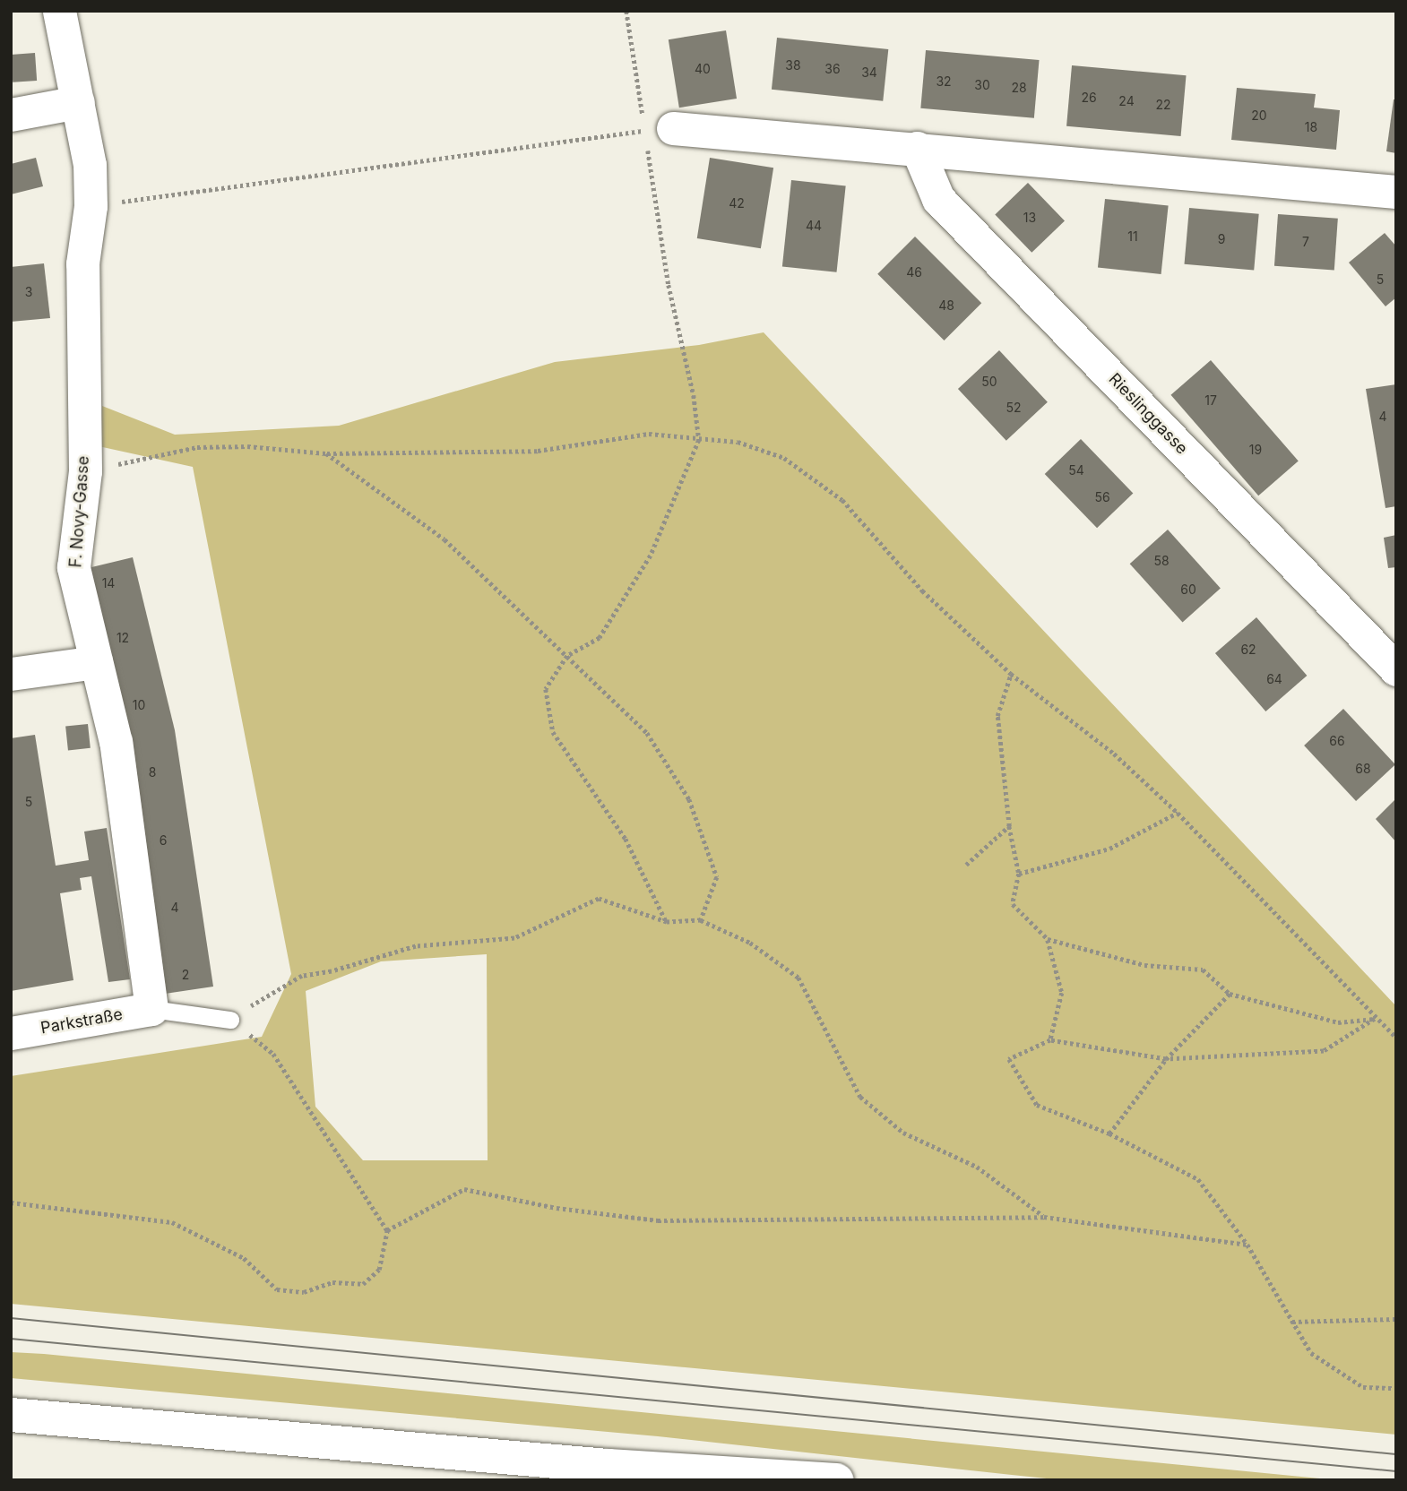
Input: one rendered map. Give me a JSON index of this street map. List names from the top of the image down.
{
  "streets": {
    "street": ["Rieslinggasse", "F. Novy-Gasse", "Parkstraße"]
  },
  "crossings": [
    ["F. Novy-Gasse", "Parkstraße"]
  ],
  "house_numbers": [
    "38",
    "40",
    "36",
    "34",
    "32",
    "30",
    "28",
    "26",
    "24",
    "22",
    "20",
    "18",
    "42",
    "13",
    "44",
    "11",
    "9",
    "7",
    "46",
    "5",
    "3",
    "48",
    "50",
    "17",
    "52",
    "4",
    "19",
    "54",
    "56",
    "58",
    "14",
    "60",
    "12",
    "62",
    "64",
    "10",
    "66",
    "68",
    "8",
    "5",
    "6",
    "4",
    "2"
  ]
}
